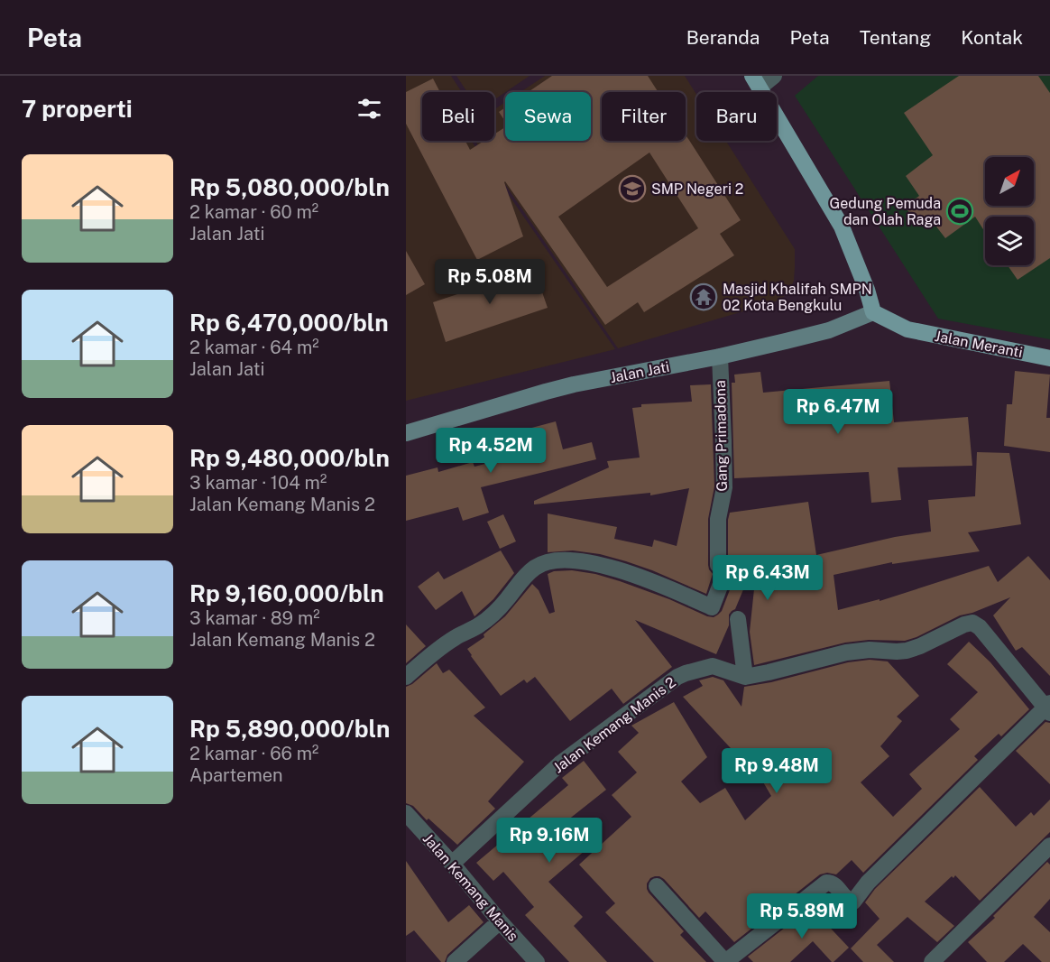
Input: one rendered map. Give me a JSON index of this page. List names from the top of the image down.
{
  "streets": {
    "main road": ["Jalan Meranti"],
    "street": [
      "Jalan Jati",
      "Gang Primadona",
      "Jalan Kemang Manis 2",
      "Jalan Kemang Manis"
    ]
  },
  "crossings": [
    ["Jalan Meranti", "Jalan Jati"],
    ["Jalan Jati", "Gang Primadona"],
    ["Jalan Kemang Manis 2", "Jalan Kemang Manis"]
  ],
  "places": {
    "school or university": ["SMP Negeri 2"],
    "sports": ["Gedung Pemuda dan Olah Raga"],
    "temple": ["Masjid Khalifah SMPN 02 Kota Bengkulu"]
  },
  "north": "top right",
  "page": {
    "header": "Peta",
    "nav": [
      "Beranda",
      "Peta",
      "Tentang",
      "Kontak"
    ],
    "heading": "7 properti",
    "chip": [
      "Beli",
      "Sewa",
      "Filter",
      "Baru"
    ],
    "list": [
      {
        "name": "Rp 5,080,000/bln",
        "note": "2 kamar · 60 m² · Jalan Jati"
      },
      {
        "name": "Rp 6,470,000/bln",
        "note": "2 kamar · 64 m² · Jalan Jati"
      },
      {
        "name": "Rp 9,480,000/bln",
        "note": "3 kamar · 104 m² · Jalan Kemang Manis 2"
      },
      {
        "name": "Rp 9,160,000/bln",
        "note": "3 kamar · 89 m² · Jalan Kemang Manis 2"
      },
      {
        "name": "Rp 5,890,000/bln",
        "note": "2 kamar · 66 m² · Apartemen"
      }
    ],
    "price": [
      "Rp 5.08M",
      "Rp 6.47M",
      "Rp 4.52M",
      "Rp 6.43M",
      "Rp 9.48M",
      "Rp 9.16M",
      "Rp 5.89M"
    ]
  }
}
